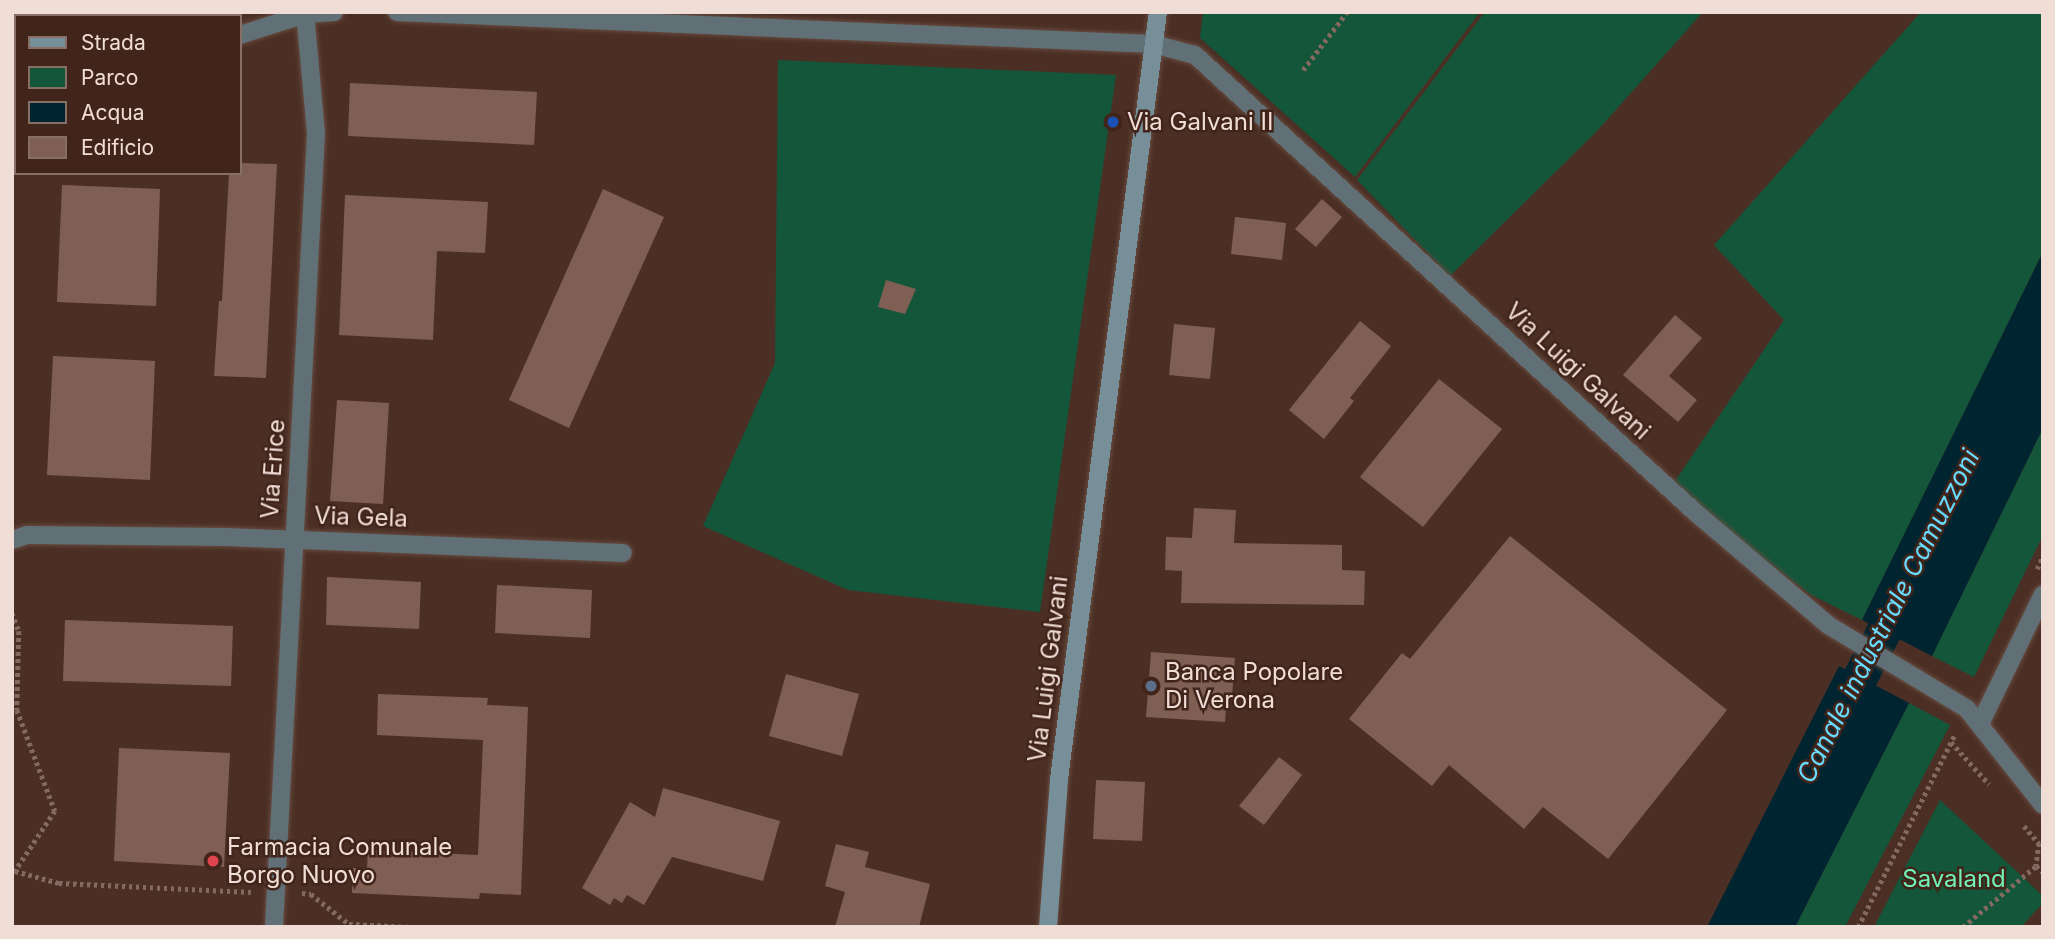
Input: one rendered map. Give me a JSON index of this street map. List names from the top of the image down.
{
  "streets": {
    "street": ["Via Luigi Galvani", "Via Erice", "Via Gela"]
  },
  "crossings": [
    ["Via Erice", "Via Gela"]
  ],
  "water": ["Canale industriale Camuzzoni"],
  "parks": ["Savaland"],
  "places": ["Via Galvani II", "Banca Popolare Di Verona", "Farmacia Comunale Borgo Nuovo"],
  "legend": [
    "Strada",
    "Parco",
    "Acqua",
    "Edificio"
  ]
}
